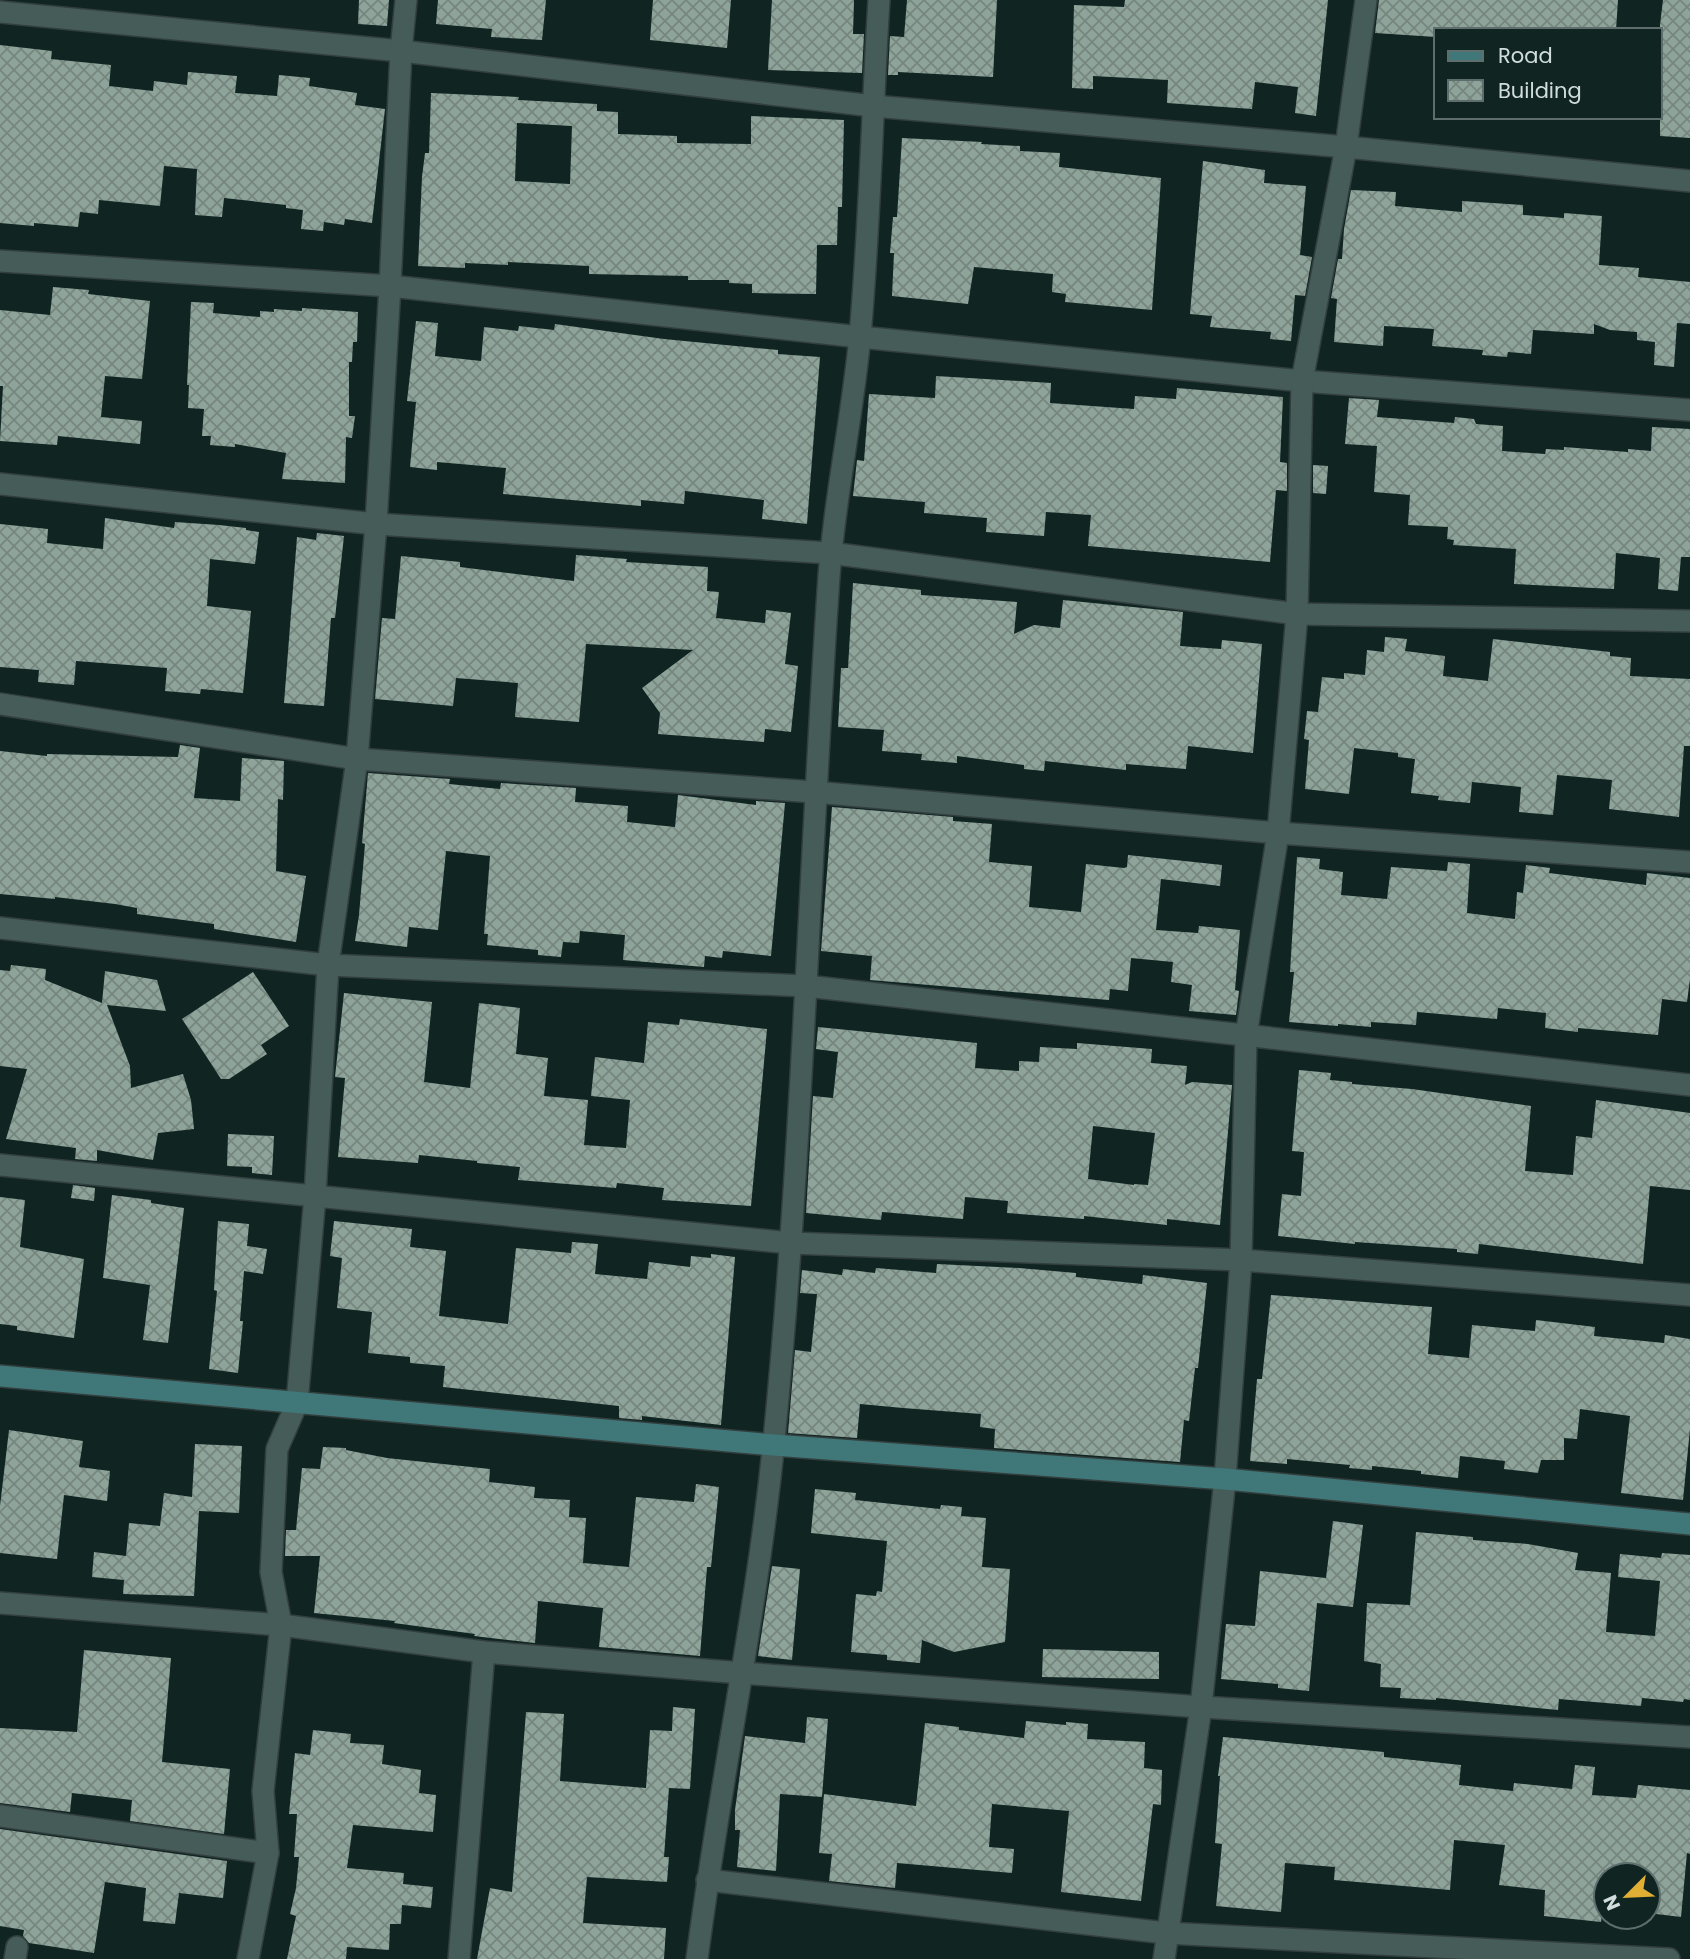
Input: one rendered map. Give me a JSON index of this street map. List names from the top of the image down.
{
  "legend": ["Road", "Building"],
  "north": "bottom left"
}
